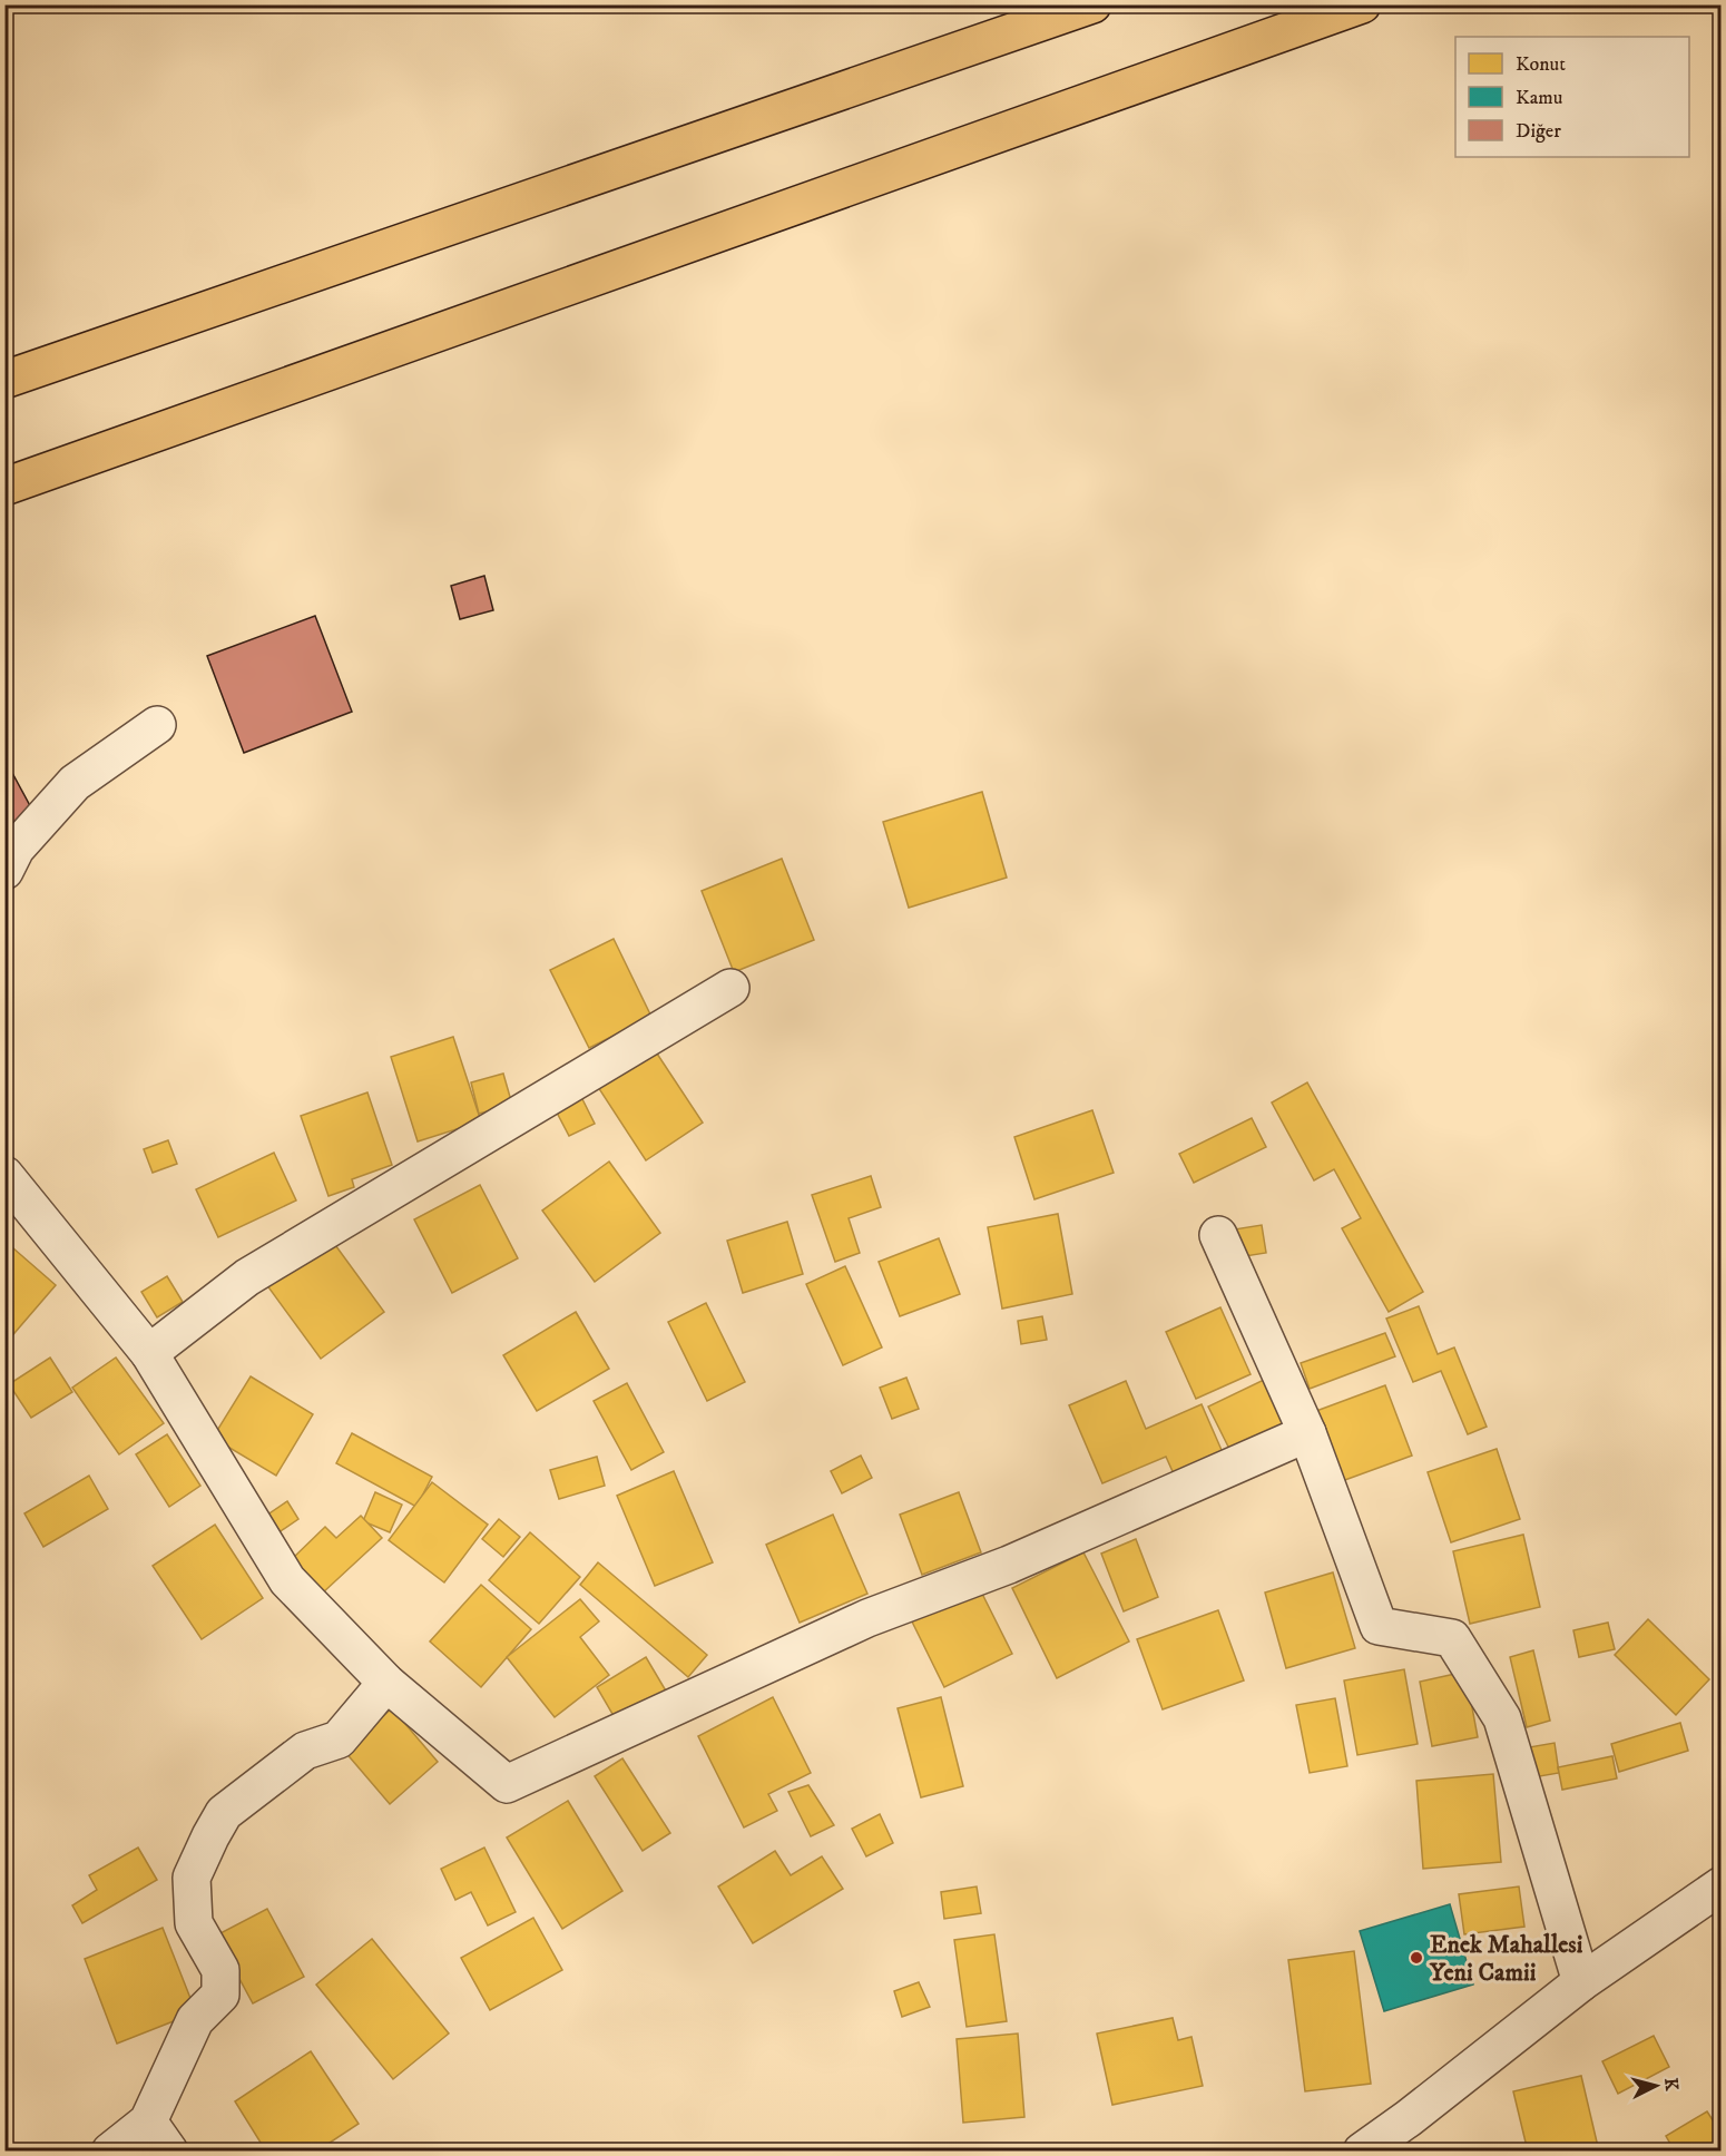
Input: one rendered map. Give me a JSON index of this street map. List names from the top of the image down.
{
  "places": ["Enek Mahallesi Yeni Camii"],
  "legend": ["Konut", "Kamu", "Diğer"],
  "north": "right"
}
